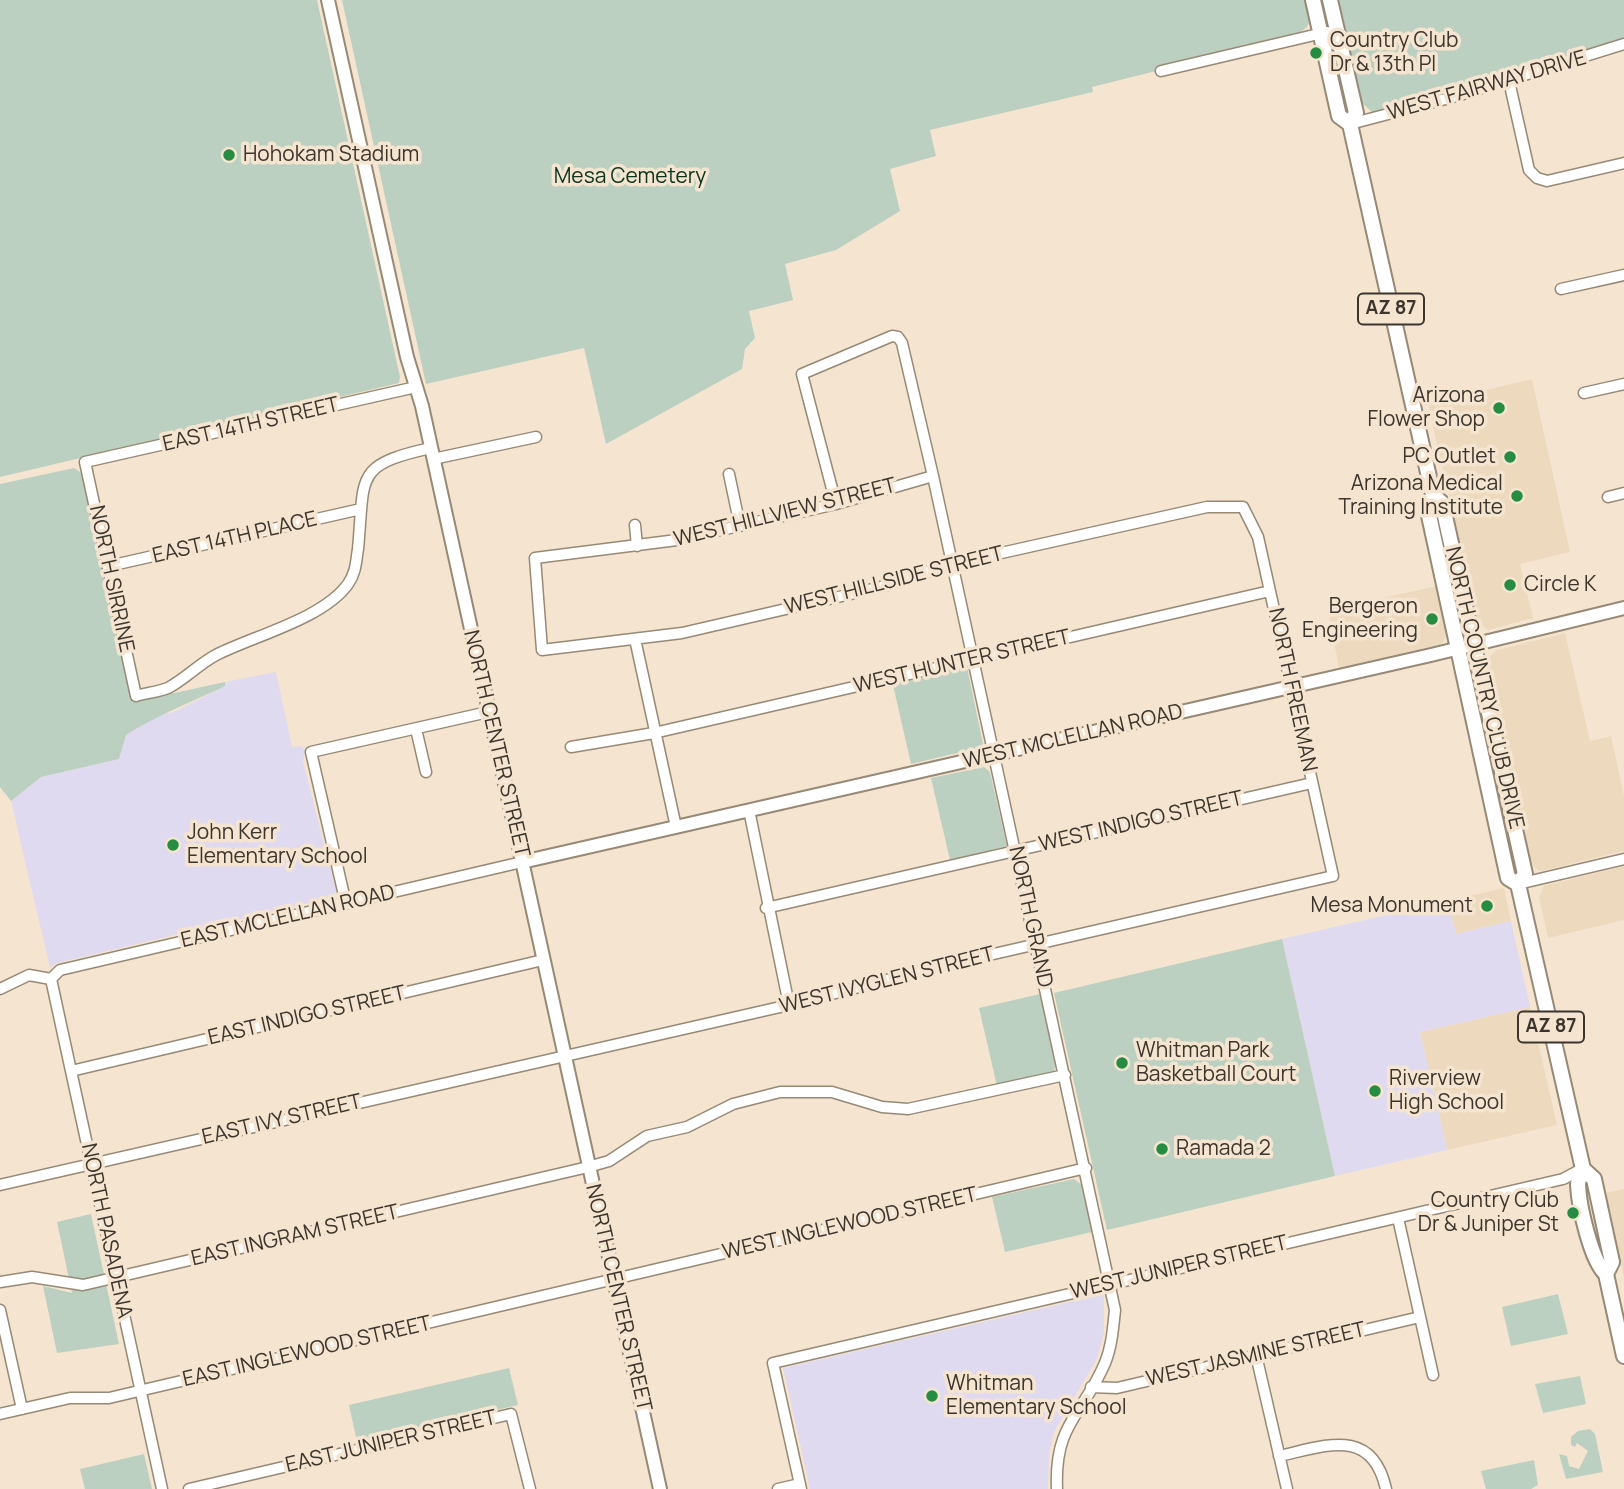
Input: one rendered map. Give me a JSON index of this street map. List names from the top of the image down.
{
  "streets": {
    "main road": ["AZ 87", "NORTH COUNTRY CLUB DRIVE"],
    "street": [
      "WEST FAIRWAY DRIVE",
      "EAST 14TH STREET",
      "WEST HILLVIEW STREET",
      "EAST 14TH PLACE",
      "NORTH SIRRINE",
      "WEST HILLSIDE STREET",
      "WEST HUNTER STREET",
      "NORTH FREEMAN",
      "WEST MCLELLAN ROAD",
      "NORTH CENTER STREET",
      "WEST INDIGO STREET",
      "EAST MCLELLAN ROAD",
      "NORTH GRAND",
      "WEST IVYGLEN STREET",
      "EAST INDIGO STREET",
      "EAST IVY STREET",
      "WEST INGLEWOOD STREET",
      "NORTH PASADENA",
      "EAST INGRAM STREET",
      "WEST JUNIPER STREET",
      "EAST INGLEWOOD STREET",
      "WEST JASMINE STREET",
      "EAST JUNIPER STREET"
    ]
  },
  "crossings": [
    ["WEST FAIRWAY DRIVE", "NORTH COUNTRY CLUB DRIVE"],
    ["EAST 14TH STREET", "NORTH SIRRINE"],
    ["EAST 14TH STREET", "NORTH CENTER STREET"],
    ["WEST HILLVIEW STREET", "WEST HILLSIDE STREET"],
    ["WEST HILLVIEW STREET", "NORTH GRAND"],
    ["EAST 14TH PLACE", "NORTH SIRRINE"],
    ["WEST HILLSIDE STREET", "NORTH FREEMAN"],
    ["WEST HILLSIDE STREET", "NORTH GRAND"],
    ["WEST HUNTER STREET", "NORTH FREEMAN"],
    ["WEST HUNTER STREET", "NORTH GRAND"],
    ["NORTH COUNTRY CLUB DRIVE", "WEST MCLELLAN ROAD"],
    ["NORTH COUNTRY CLUB DRIVE", "WEST JUNIPER STREET"],
    ["NORTH FREEMAN", "WEST MCLELLAN ROAD"],
    ["NORTH FREEMAN", "WEST INDIGO STREET"],
    ["NORTH FREEMAN", "WEST IVYGLEN STREET"],
    ["WEST MCLELLAN ROAD", "NORTH CENTER STREET"],
    ["WEST MCLELLAN ROAD", "EAST MCLELLAN ROAD"],
    ["WEST MCLELLAN ROAD", "NORTH GRAND"],
    ["NORTH CENTER STREET", "EAST MCLELLAN ROAD"],
    ["NORTH CENTER STREET", "WEST IVYGLEN STREET"],
    ["NORTH CENTER STREET", "EAST INDIGO STREET"],
    ["NORTH CENTER STREET", "EAST IVY STREET"],
    ["NORTH CENTER STREET", "WEST INGLEWOOD STREET"],
    ["NORTH CENTER STREET", "EAST INGRAM STREET"],
    ["NORTH CENTER STREET", "EAST INGLEWOOD STREET"],
    ["WEST INDIGO STREET", "NORTH GRAND"],
    ["EAST MCLELLAN ROAD", "NORTH PASADENA"],
    ["NORTH GRAND", "WEST IVYGLEN STREET"],
    ["NORTH GRAND", "WEST INGLEWOOD STREET"],
    ["NORTH GRAND", "EAST INGRAM STREET"],
    ["NORTH GRAND", "WEST JUNIPER STREET"],
    ["NORTH GRAND", "WEST JASMINE STREET"],
    ["WEST IVYGLEN STREET", "EAST IVY STREET"],
    ["EAST INDIGO STREET", "NORTH PASADENA"],
    ["EAST IVY STREET", "NORTH PASADENA"],
    ["WEST INGLEWOOD STREET", "EAST INGLEWOOD STREET"],
    ["NORTH PASADENA", "EAST INGRAM STREET"],
    ["NORTH PASADENA", "EAST INGLEWOOD STREET"]
  ],
  "parks": ["Mesa Cemetery"],
  "places": [
    "Country Club Dr & 13th Pl",
    "Hohokam Stadium",
    "Arizona Flower Shop",
    "PC Outlet",
    "Arizona Medical Training Institute",
    "Circle K",
    "Bergeron Engineering",
    "John Kerr Elementary School",
    "Mesa Monument",
    "Whitman Park Basketball Court",
    "Riverview High School",
    "Ramada 2",
    "Country Club Dr & Juniper St",
    "Whitman Elementary School"
  ]
}
